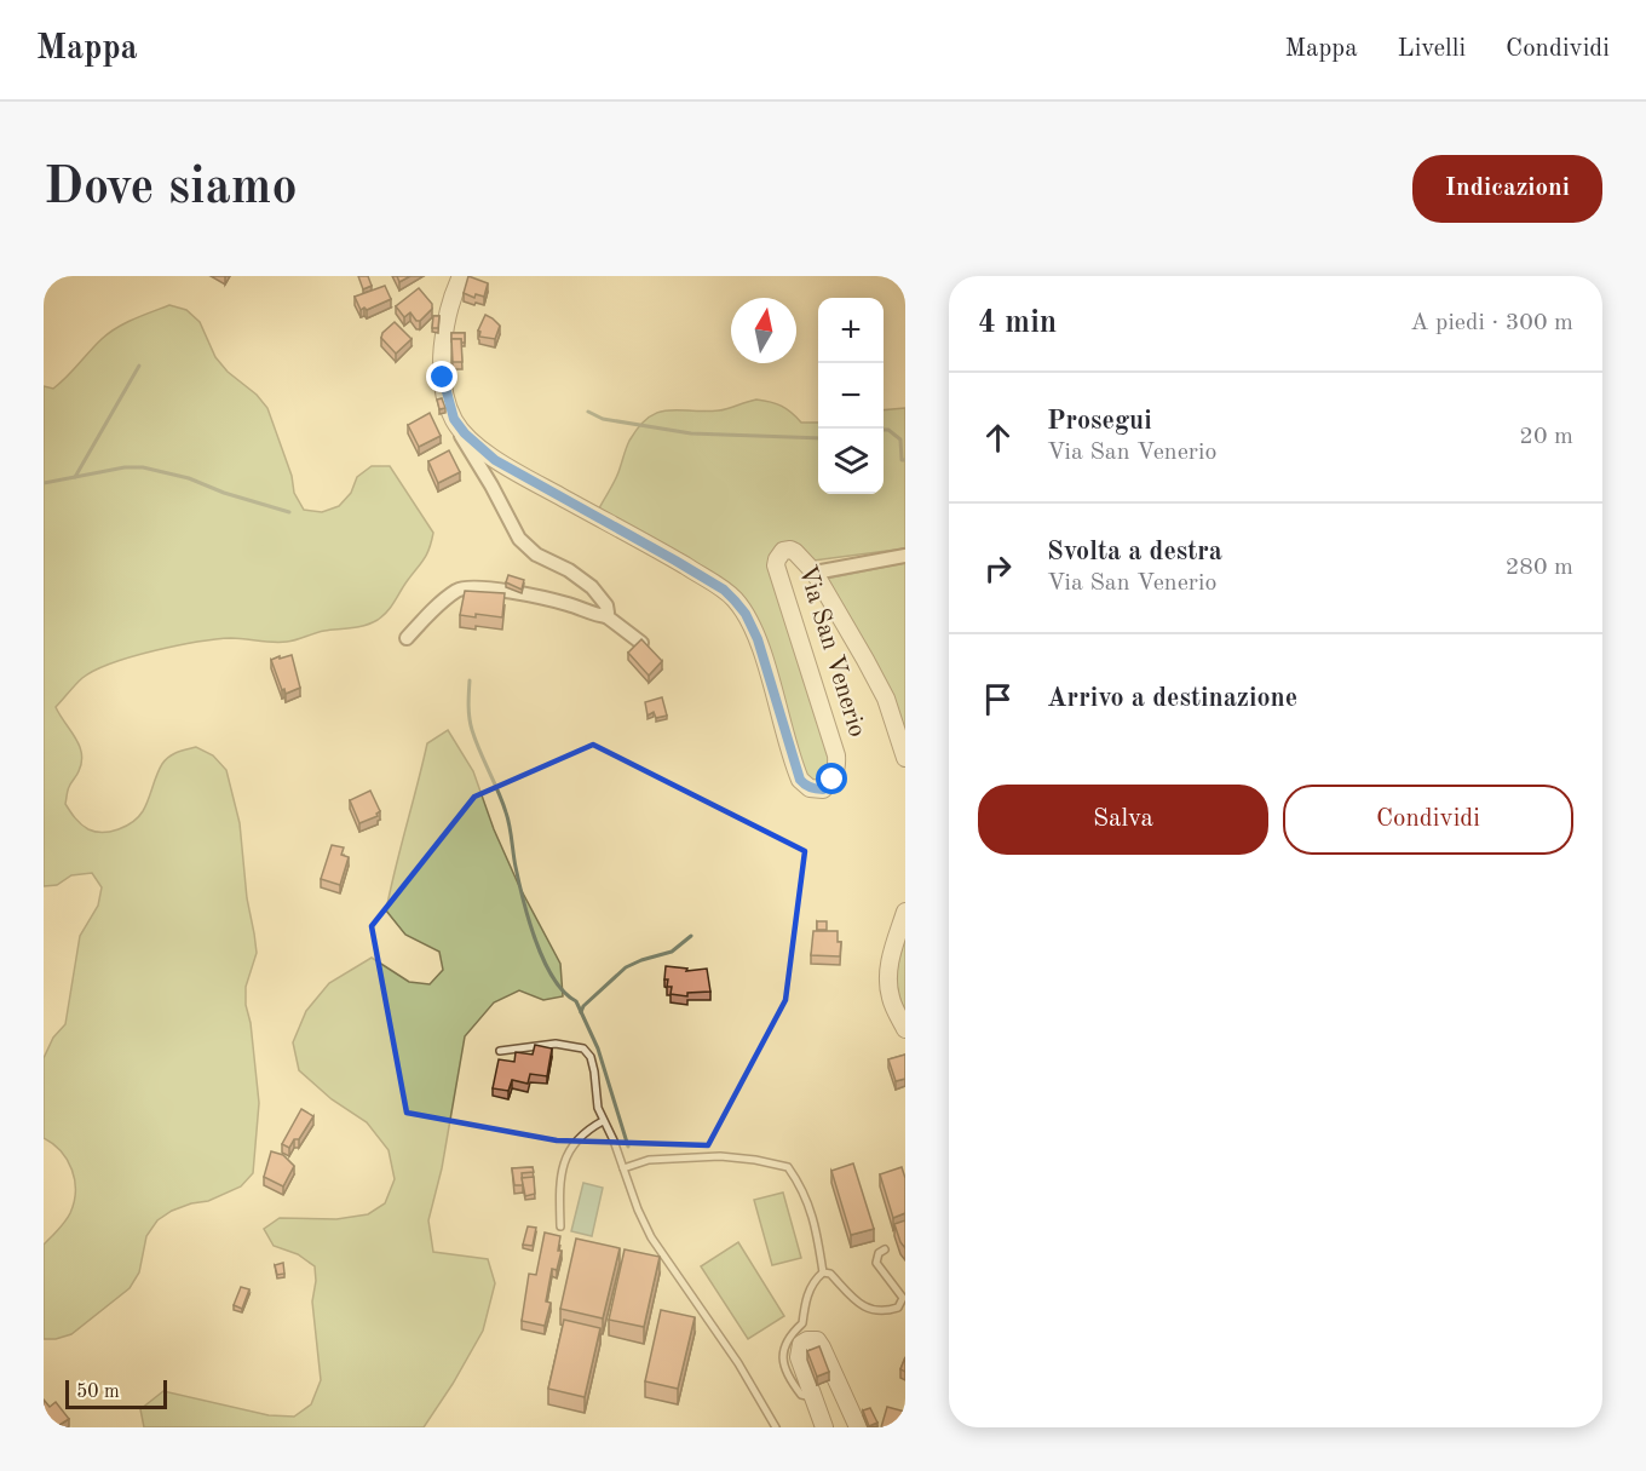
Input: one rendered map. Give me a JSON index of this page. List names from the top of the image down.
{
  "streets": {
    "street": ["Via San Venerio"]
  },
  "scale_bar": "50 m",
  "north": "top",
  "page": {
    "header": "Mappa",
    "nav": ["Mappa", "Livelli", "Condividi"],
    "buttons": [
      "Indicazioni",
      ["Salva", "Condividi"]
    ],
    "title": "Dove siamo",
    "heading": ["4 min", "A piedi · 300 m"],
    "map_buttons": ["+", "−"],
    "list": [
      ["Prosegui", "Via San Venerio", "20 m"],
      ["Svolta a destra", "Via San Venerio", "280 m"],
      "Arrivo a destinazione"
    ],
    "scale": "50 m"
  }
}
